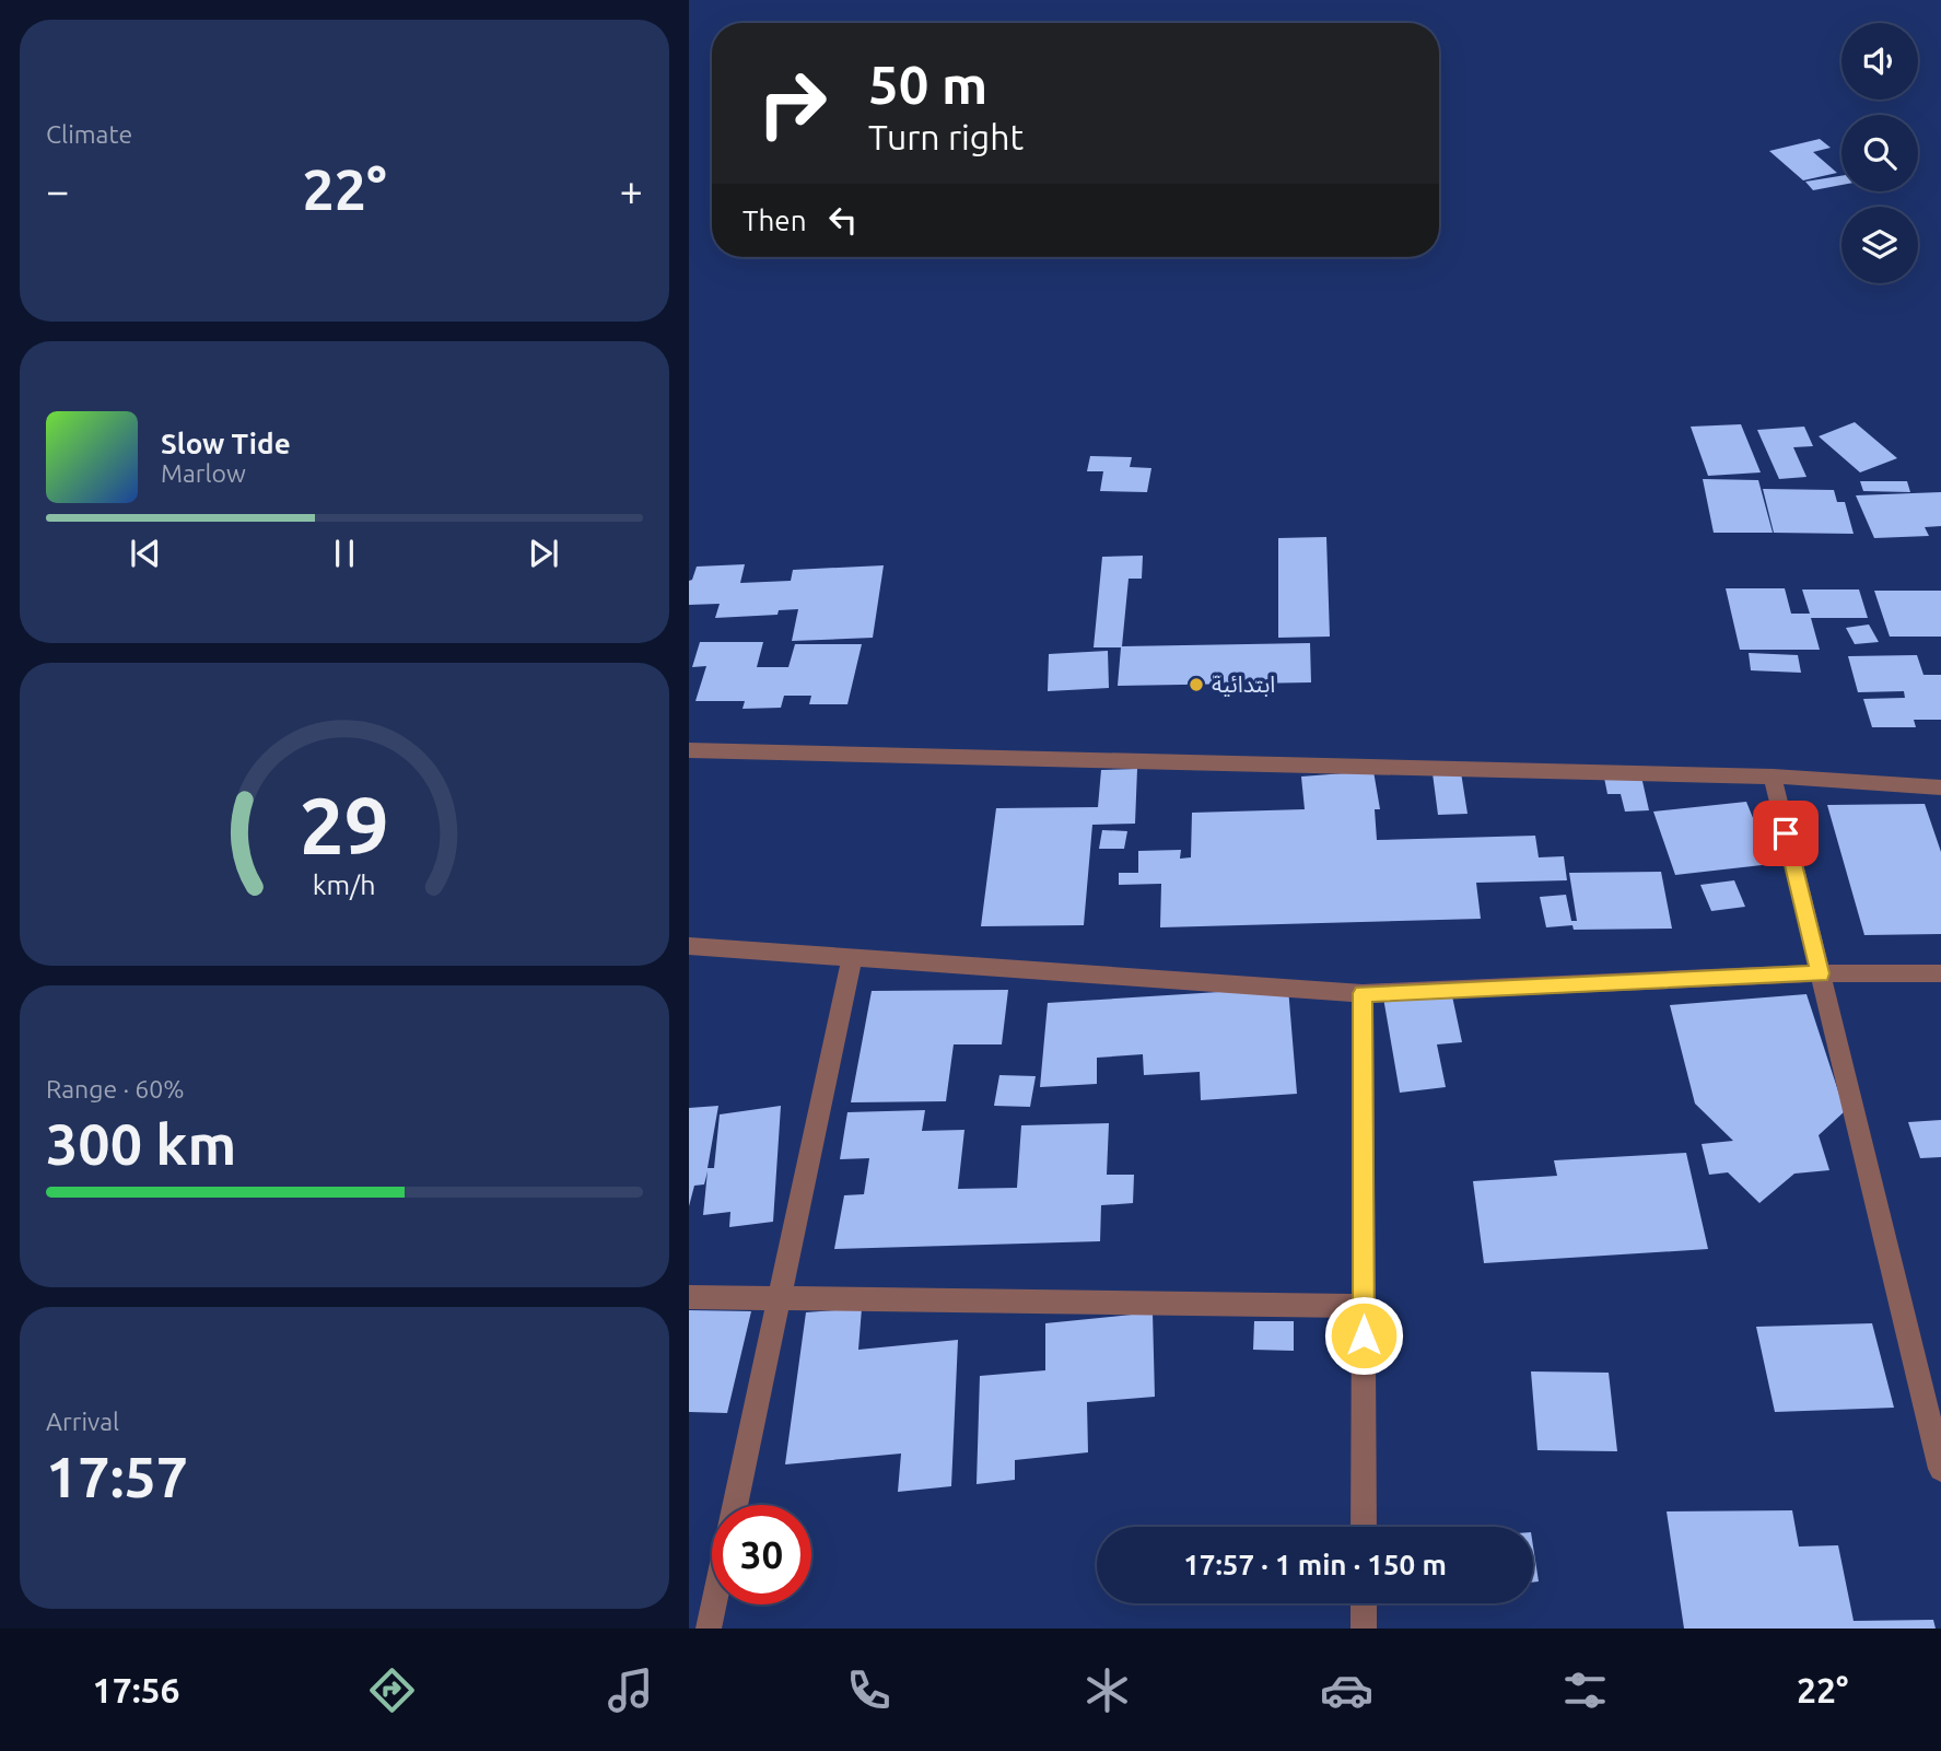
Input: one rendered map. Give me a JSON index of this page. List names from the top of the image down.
{
  "places": ["ابتدائية"],
  "page": {
    "tile": [
      "Climate",
      ["Range · 60%", "300 km"],
      ["Arrival", "17:57"]
    ],
    "turn": ["50 m", "Turn right"],
    "heat": ["−", "22°", "+"],
    "then": "Then",
    "song": ["Slow Tide", "Marlow"],
    "limit": "30",
    "trip": "17:57 · 1 min · 150 m",
    "tabs": ["17:56", "22°"],
    "gauge": ["29", "km/h"]
  }
}
